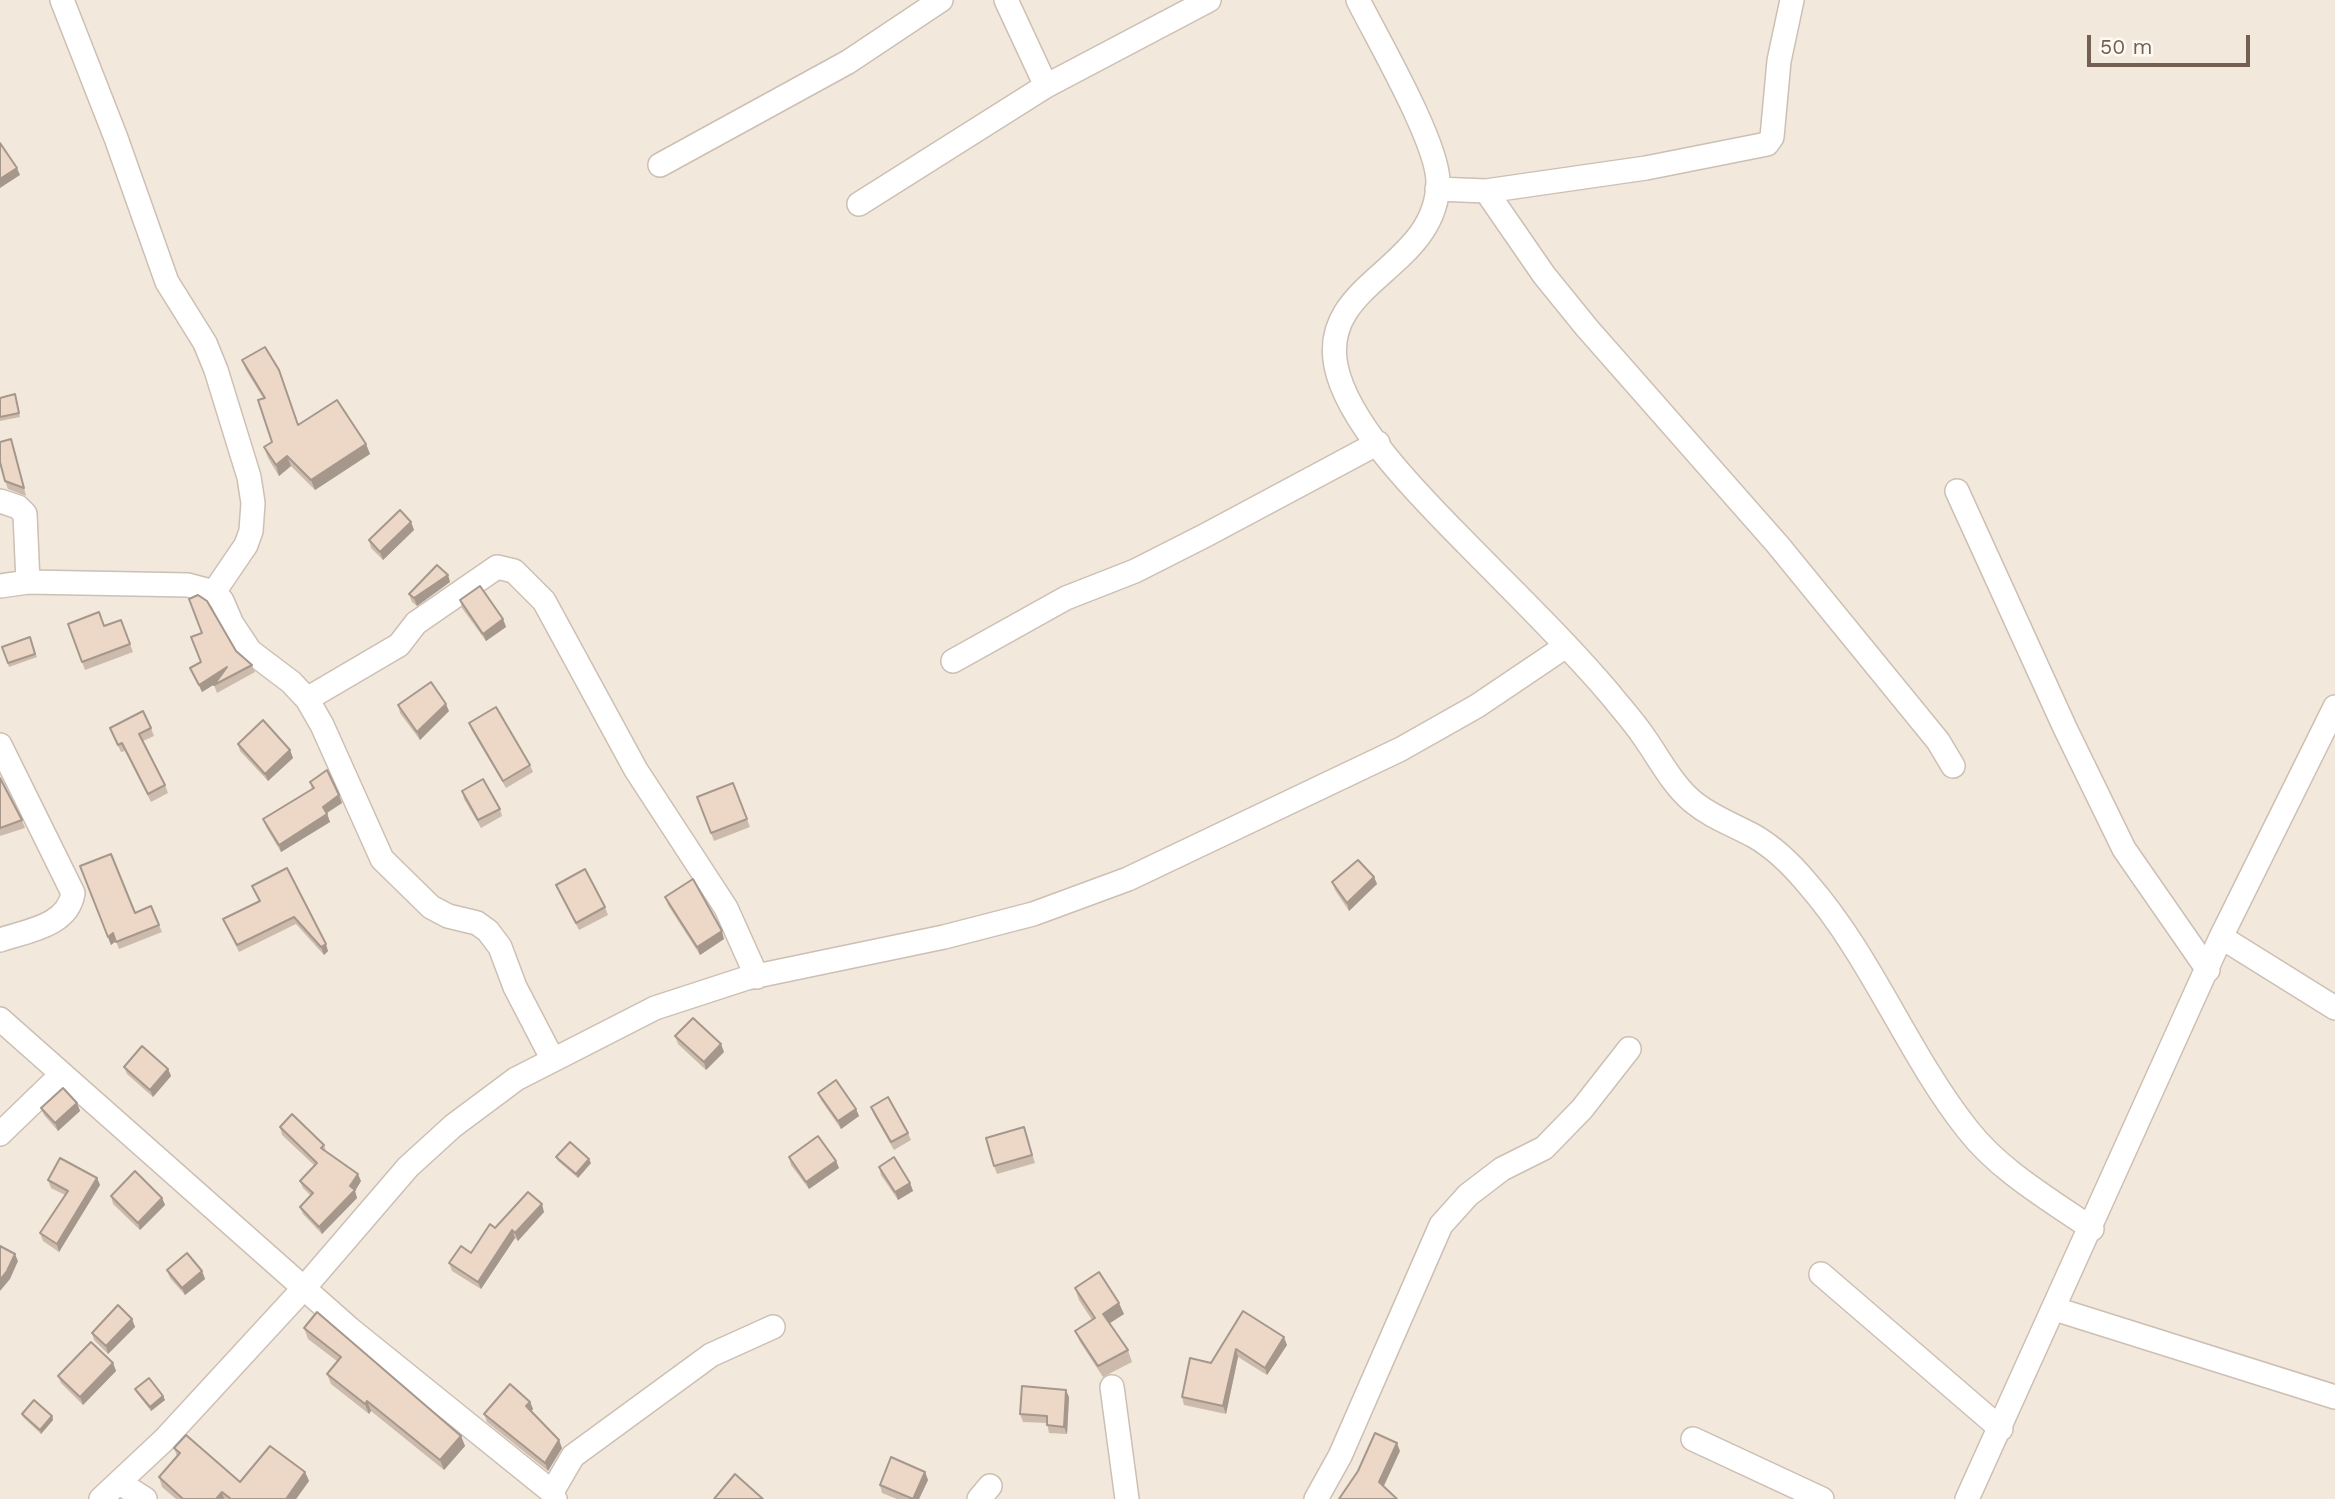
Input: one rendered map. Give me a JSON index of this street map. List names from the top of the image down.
{
  "scale_bar": "50 m"
}
